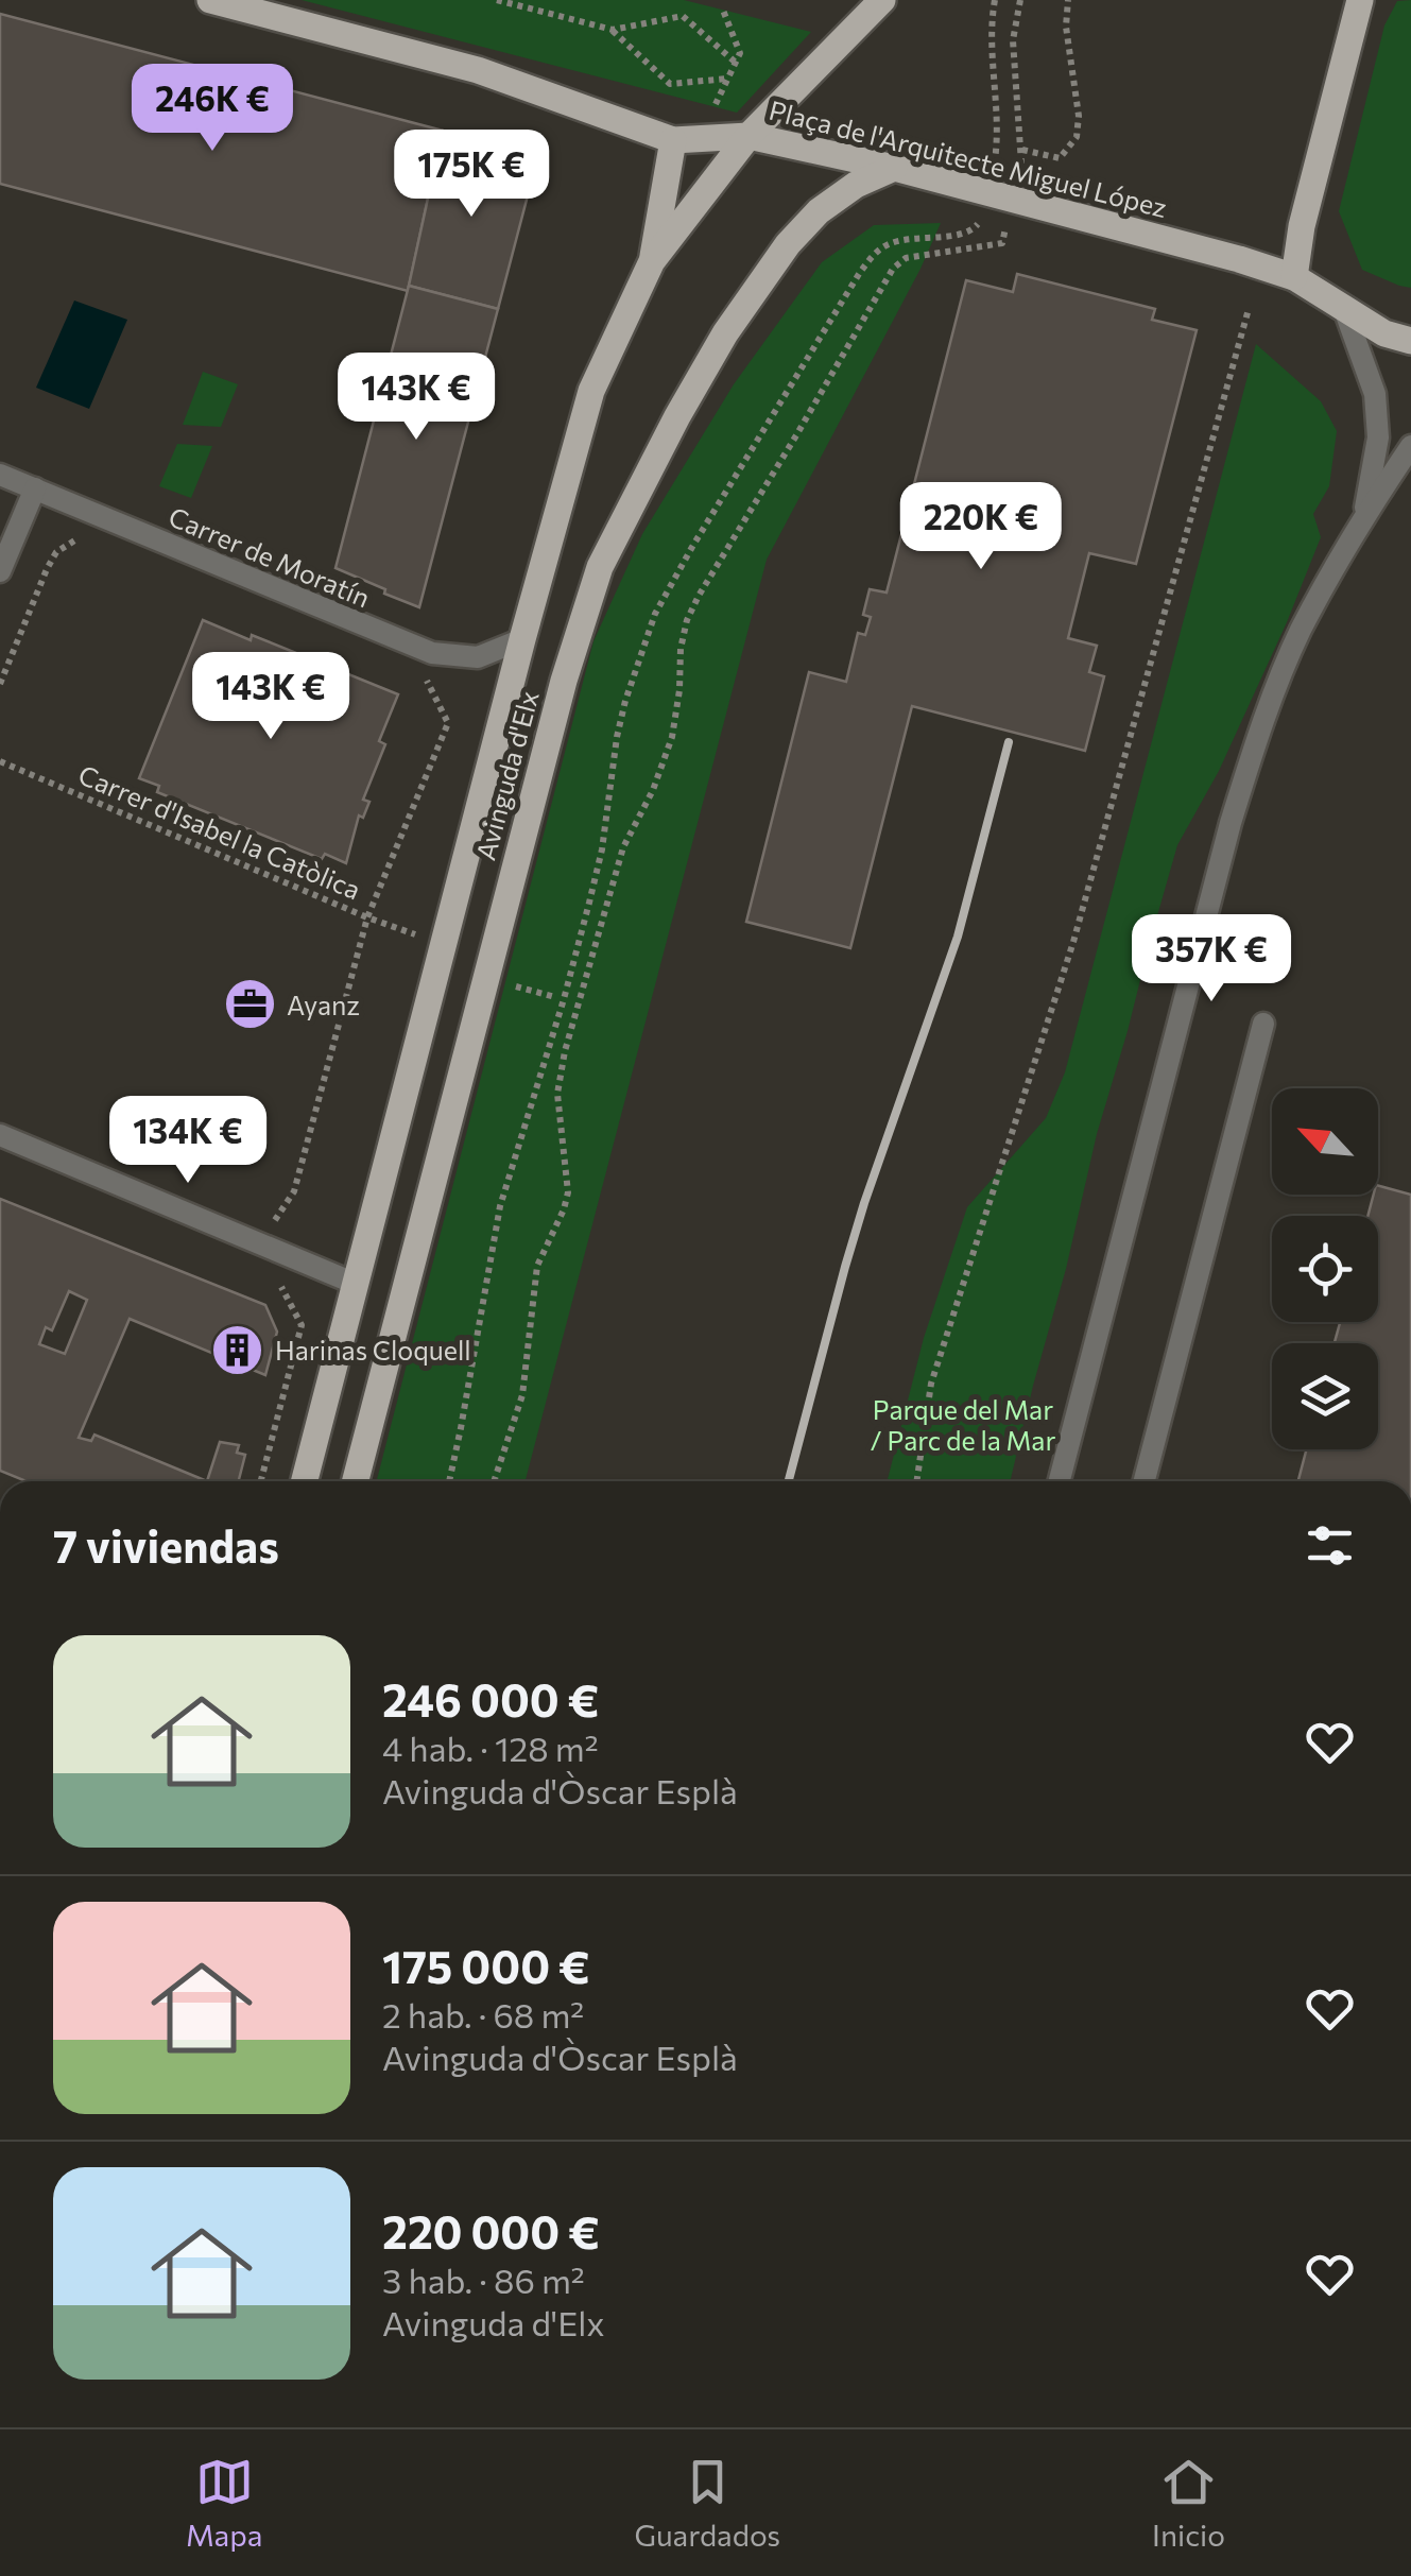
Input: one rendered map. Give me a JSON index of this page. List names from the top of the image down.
{
  "streets": {
    "main road": ["Plaça de l'Arquitecte Miguel López", "Avinguda d'Elx"],
    "street": ["Carrer de Moratín"],
    "path": ["Carrer d'Isabel la Catòlica"]
  },
  "crossings": [
    ["Plaça de l'Arquitecte Miguel López", "Avinguda d'Elx"],
    ["Carrer de Moratín", "Avinguda d'Elx"]
  ],
  "parks": ["Parque del Mar / Parc de la Mar"],
  "places": {
    "office": ["Ayanz"],
    "building": ["Harinas Cloquell"]
  },
  "north": "top left",
  "page": {
    "price": [
      "246K €",
      "175K €",
      "143K €",
      "220K €",
      "143K €",
      "357K €",
      "134K €"
    ],
    "heading": "7 viviendas",
    "list": [
      {
        "name": "246 000 €",
        "note": "4 hab. · 128 m² · Avinguda d'Òscar Esplà"
      },
      {
        "name": "175 000 €",
        "note": "2 hab. · 68 m² · Avinguda d'Òscar Esplà"
      },
      {
        "name": "220 000 €",
        "note": "3 hab. · 86 m² · Avinguda d'Elx"
      }
    ],
    "tabs": ["Mapa", "Guardados", "Inicio"]
  }
}
